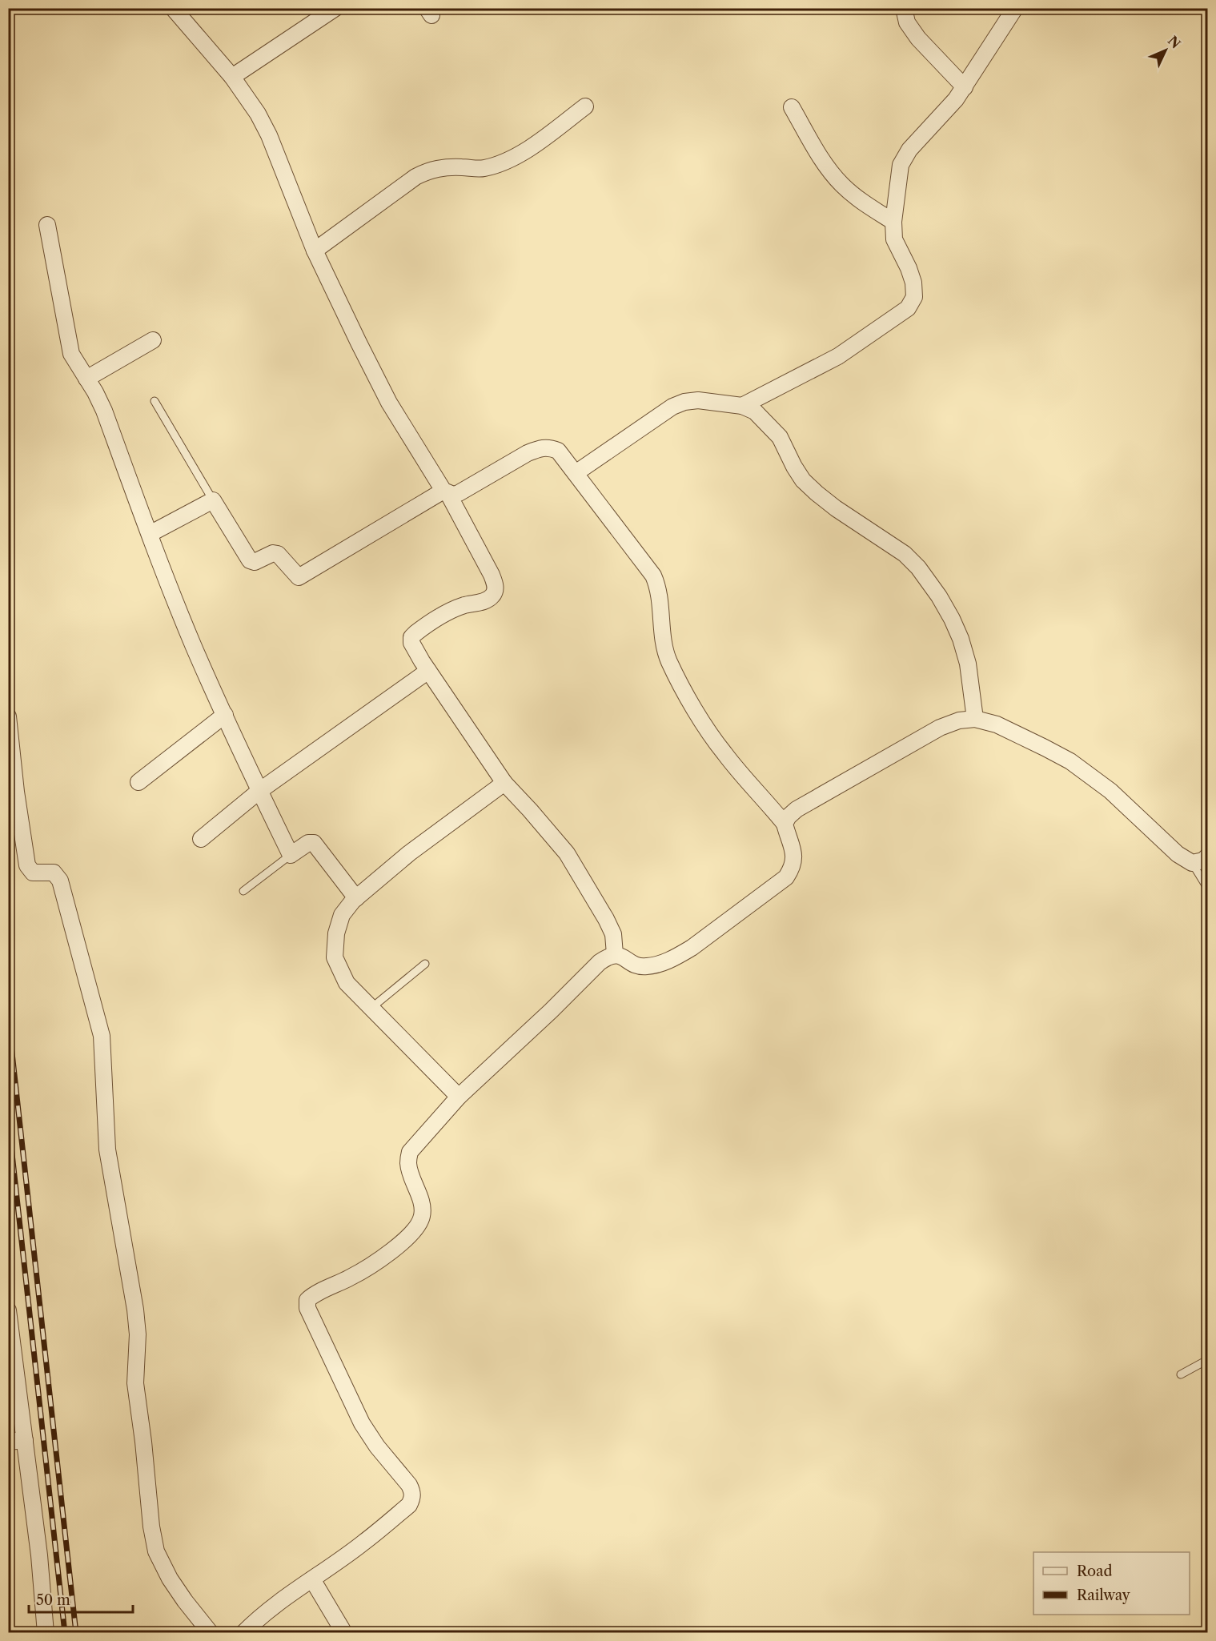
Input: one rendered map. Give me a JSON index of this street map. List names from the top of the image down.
{
  "legend": ["Road", "Railway"],
  "scale_bar": "50 m",
  "north": "top right"
}
